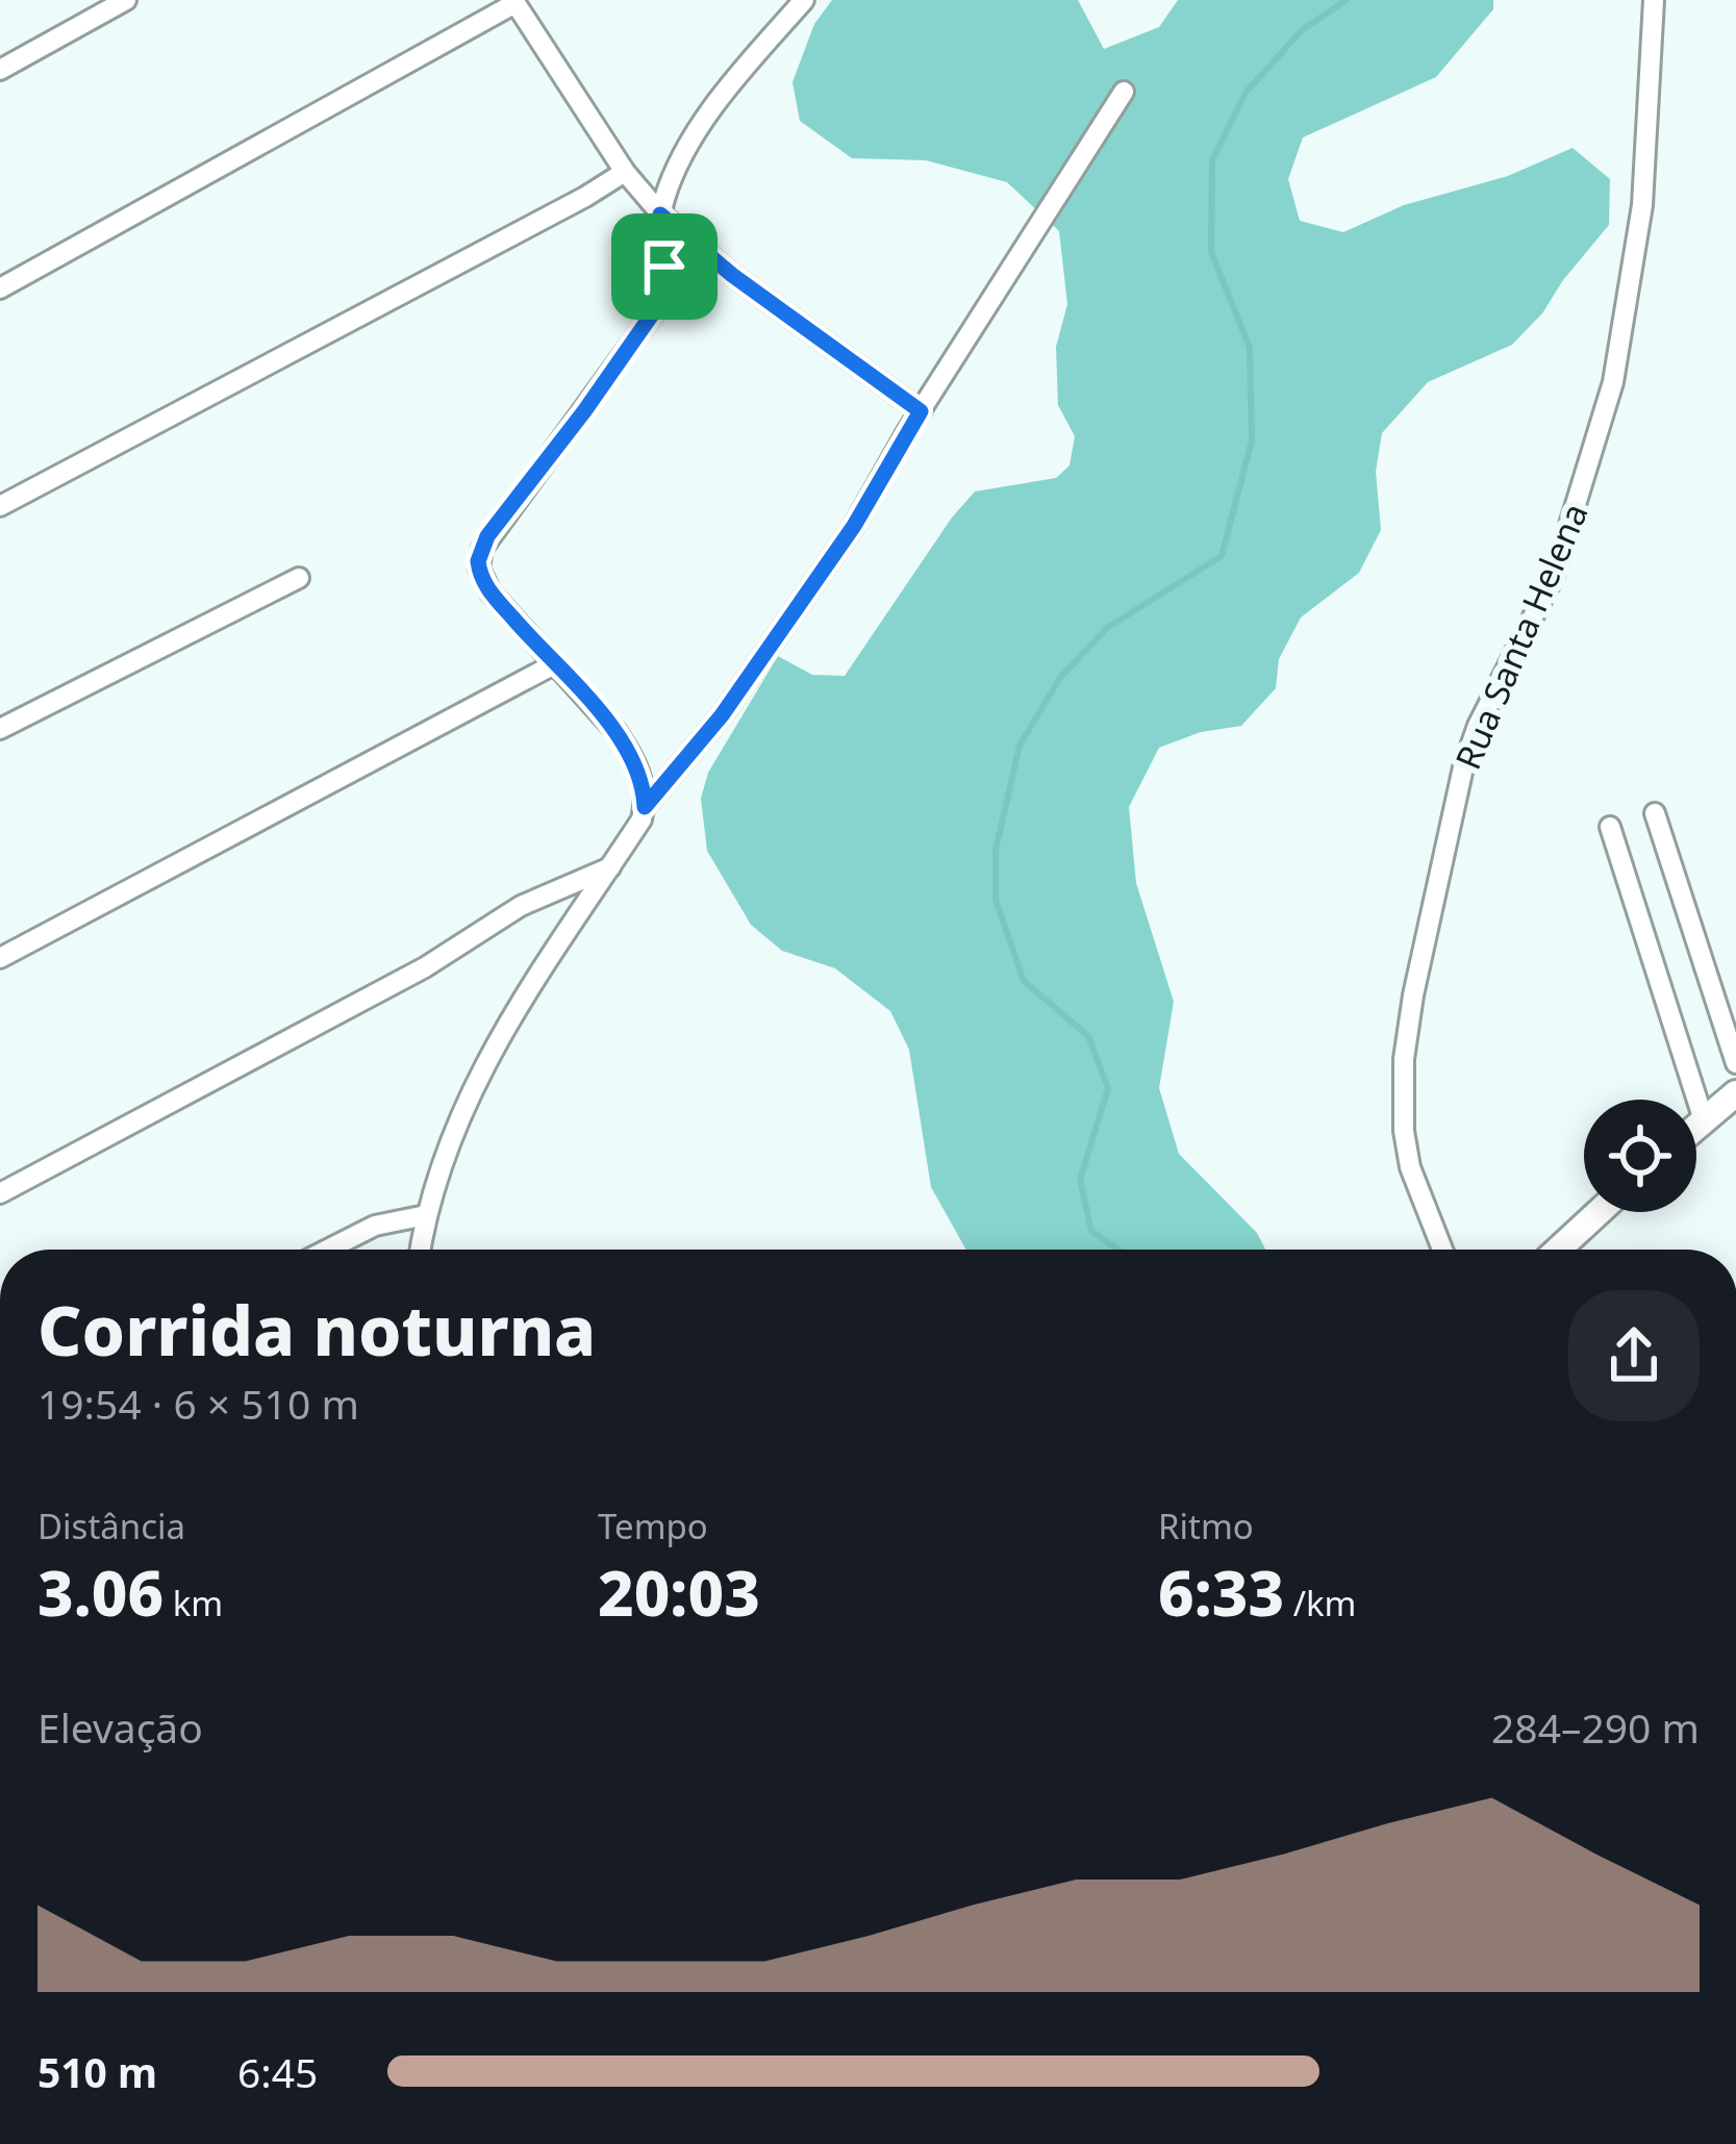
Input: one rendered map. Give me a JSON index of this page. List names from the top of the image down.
{
  "streets": {
    "street": ["Rua Santa Helena"]
  },
  "page": {
    "heading": ["Corrida noturna", "19:54 · 6 × 510 m"],
    "stats": [
      ["Distância", "3.06 km"],
      ["Tempo", "20:03"],
      ["Ritmo", "6:33 /km"]
    ],
    "chart": ["Elevação", "284–290 m"],
    "list": [
      {
        "name": "510 m",
        "note": "6:45"
      }
    ]
  }
}
